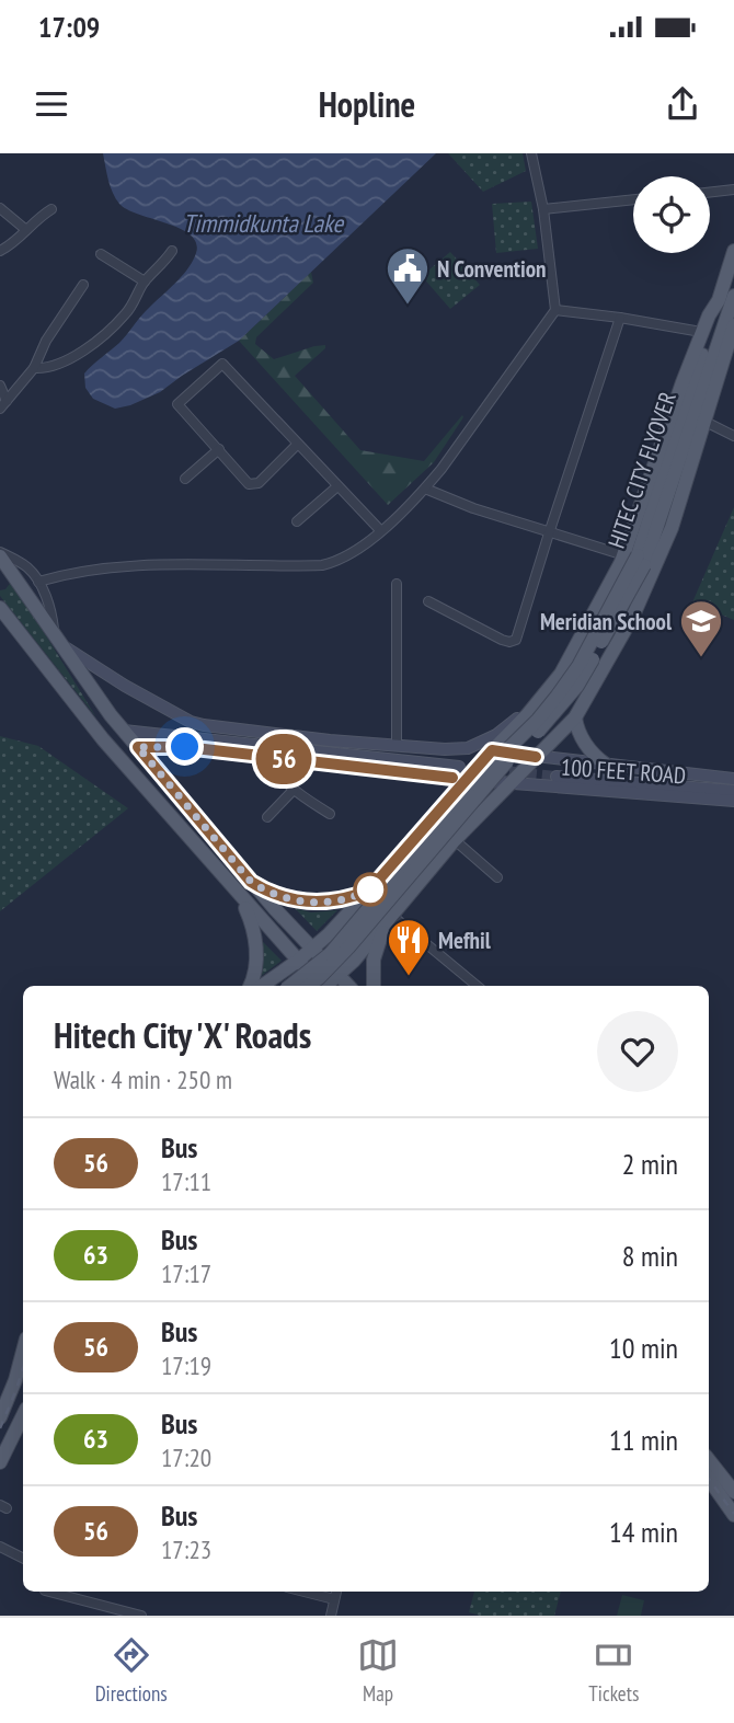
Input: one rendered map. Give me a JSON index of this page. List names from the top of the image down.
{
  "streets": {
    "main road": ["HITEC CITY FLYOVER", "100 FEET ROAD"]
  },
  "water": ["Timmidkunta Lake"],
  "places": {
    "public building": ["N Convention"],
    "school or university": ["Meridian School"],
    "restaurant": ["Mefhil"]
  },
  "lines": ["bus line 56"],
  "page": {
    "status": "17:09",
    "header": "Hopline",
    "on_map": "56",
    "heading": ["Hitech City 'X' Roads", "Walk · 4 min · 250 m"],
    "list": [
      {
        "mark": "56",
        "name": "Bus",
        "note": "17:11",
        "value": "2 min"
      },
      {
        "mark": "63",
        "name": "Bus",
        "note": "17:17",
        "value": "8 min"
      },
      {
        "mark": "56",
        "name": "Bus",
        "note": "17:19",
        "value": "10 min"
      },
      {
        "mark": "63",
        "name": "Bus",
        "note": "17:20",
        "value": "11 min"
      },
      {
        "mark": "56",
        "name": "Bus",
        "note": "17:23",
        "value": "14 min"
      }
    ],
    "tabs": ["Directions", "Map", "Tickets"]
  }
}
